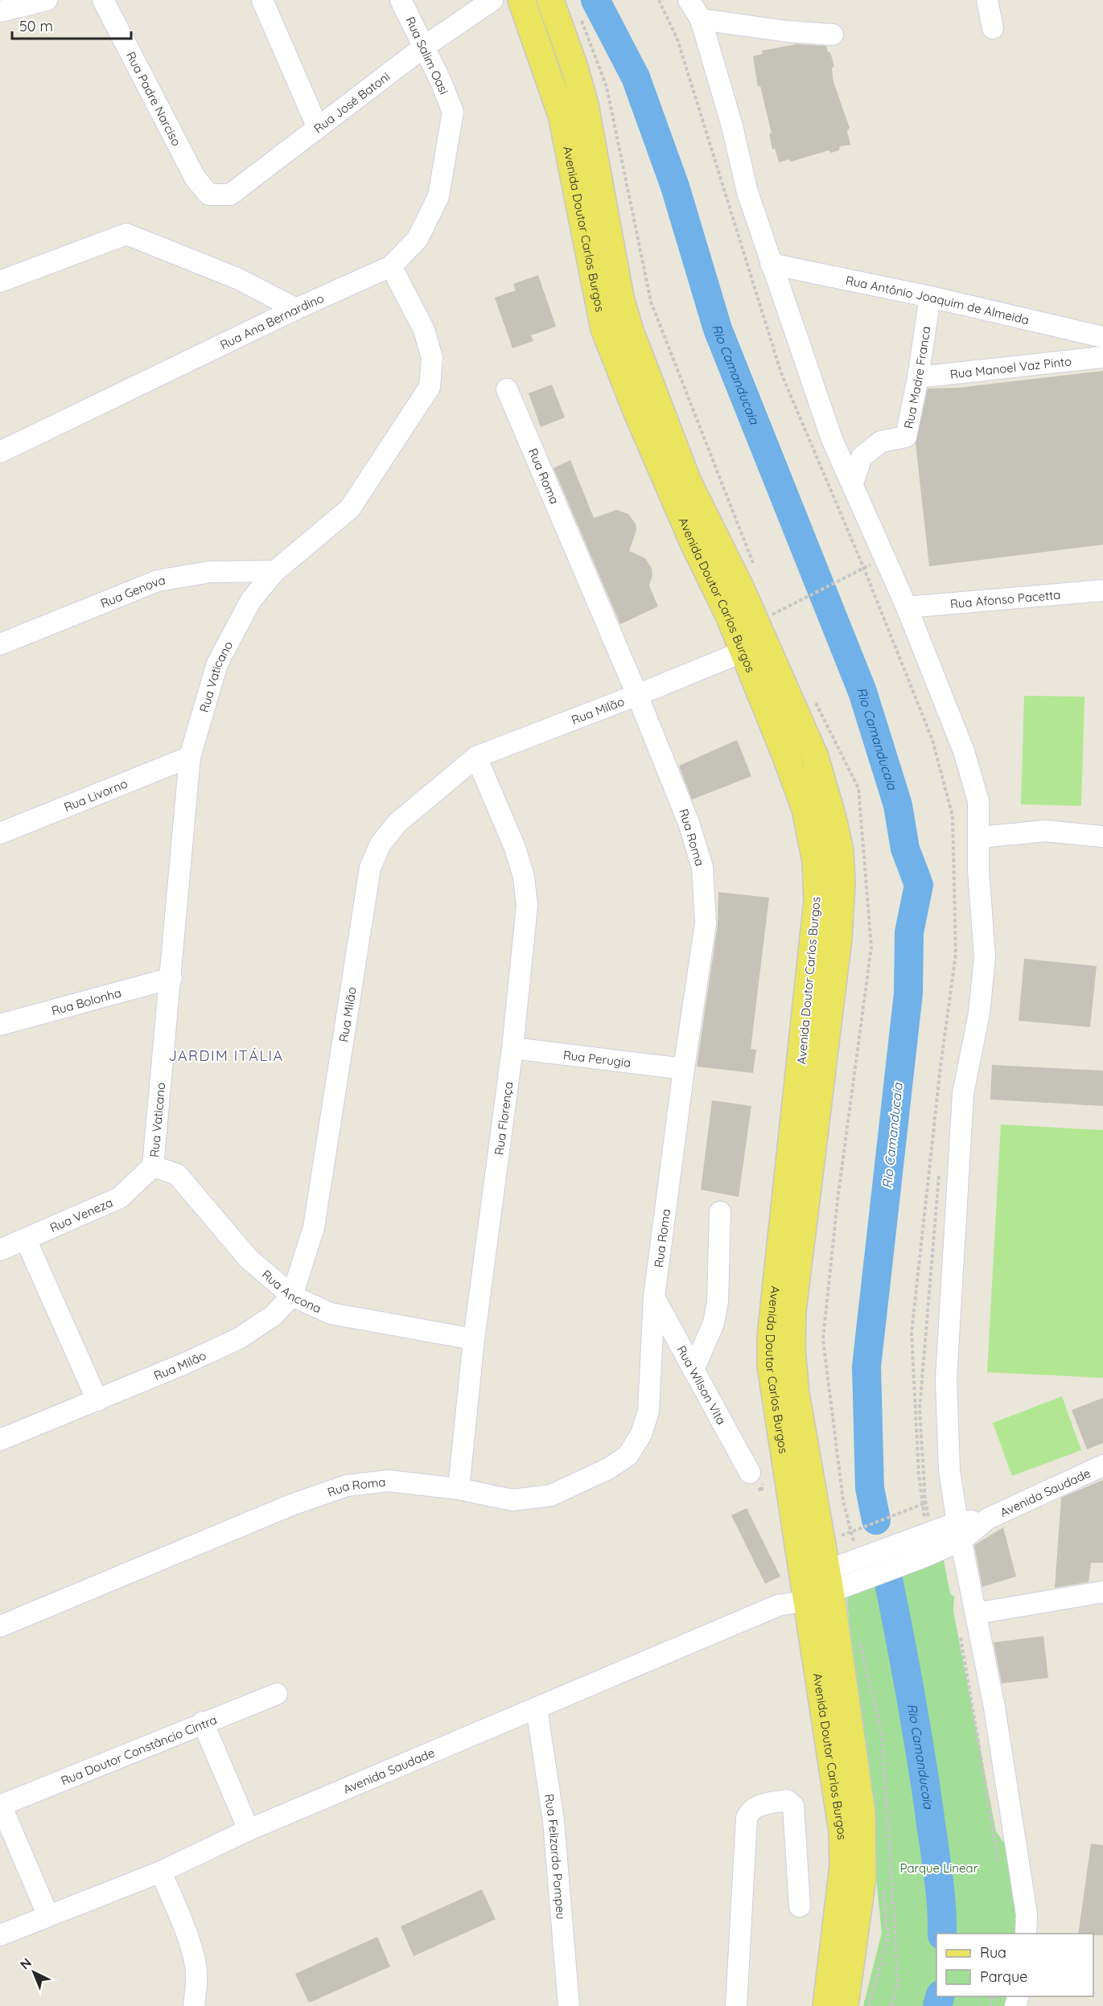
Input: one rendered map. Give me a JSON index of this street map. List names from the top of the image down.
{
  "streets": {
    "main road": ["Avenida Doutor Carlos Burgos"],
    "street": [
      "Rua Salim Oasi",
      "Rua Padre Narciso",
      "Rua José Batoni",
      "Rua Antônio Joaquim de Almeida",
      "Rua Ana Bernardino",
      "Rua Manoel Vaz Pinto",
      "Rua Madre Franca",
      "Rua Roma",
      "Rua Genova",
      "Rua Afonso Pacetta",
      "Rua Vaticano",
      "Rua Milão",
      "Rua Livorno",
      "Rua Bolonha",
      "Rua Perugia",
      "Rua Florença",
      "Rua Veneza",
      "Rua Ancona",
      "Rua Wilson Vita",
      "Avenida Saudade",
      "Rua Doutor Constâncio Cintra",
      "Rua Felizardo Pompeu"
    ]
  },
  "crossings": [
    ["Rua Salim Oasi", "Rua José Batoni"],
    ["Rua Salim Oasi", "Rua Ana Bernardino"],
    ["Rua Padre Narciso", "Rua José Batoni"],
    ["Avenida Doutor Carlos Burgos", "Rua Milão"],
    ["Avenida Doutor Carlos Burgos", "Avenida Saudade"],
    ["Rua Antônio Joaquim de Almeida", "Rua Madre Franca"],
    ["Rua Ana Bernardino", "Rua Vaticano"],
    ["Rua Manoel Vaz Pinto", "Rua Madre Franca"],
    ["Rua Roma", "Rua Milão"],
    ["Rua Roma", "Rua Perugia"],
    ["Rua Roma", "Rua Florença"],
    ["Rua Roma", "Rua Wilson Vita"],
    ["Rua Genova", "Rua Vaticano"],
    ["Rua Vaticano", "Rua Livorno"],
    ["Rua Vaticano", "Rua Bolonha"],
    ["Rua Vaticano", "Rua Veneza"],
    ["Rua Vaticano", "Rua Ancona"],
    ["Rua Milão", "Rua Florença"],
    ["Rua Milão", "Rua Ancona"],
    ["Rua Perugia", "Rua Florença"],
    ["Rua Florença", "Rua Ancona"],
    ["Rua Veneza", "Rua Ancona"],
    ["Avenida Saudade", "Rua Felizardo Pompeu"]
  ],
  "districts": ["JARDIM ITÁLIA"],
  "water": ["Rio Camanducaia"],
  "parks": ["Parque Linear"],
  "legend": ["Rua", "Parque"],
  "scale_bar": "50 m",
  "north": "top left"
}
